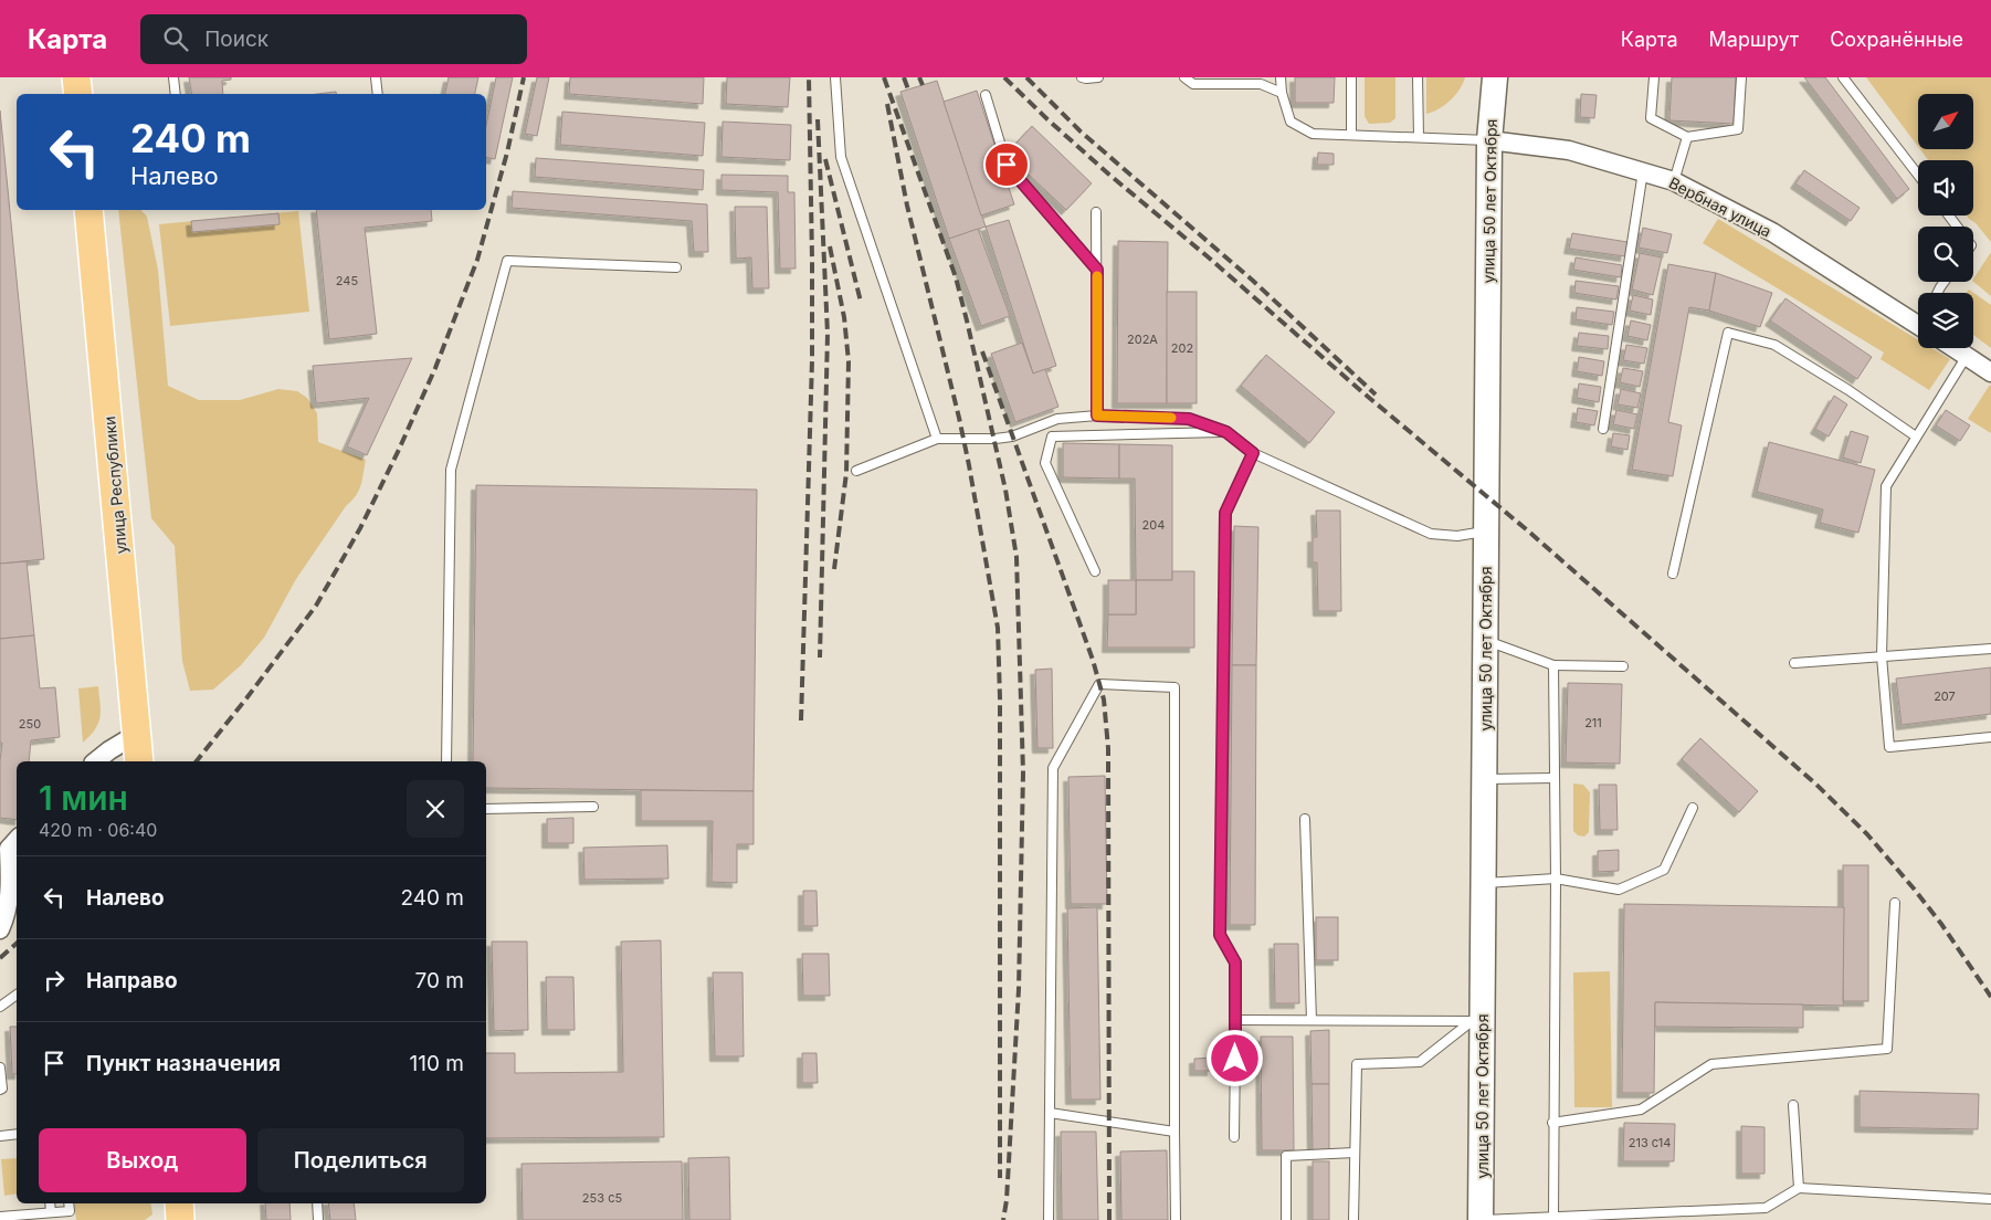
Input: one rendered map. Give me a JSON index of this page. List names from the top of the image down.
{
  "streets": {
    "main road": ["улица 50 лет Октября", "улица Республики"],
    "street": ["Вербная улица"]
  },
  "crossings": [
    ["улица 50 лет Октября", "Вербная улица"]
  ],
  "house_numbers": [
    "245",
    "202А",
    "202",
    "204",
    "207",
    "211",
    "250",
    "213 с14",
    "253 c5"
  ],
  "north": "top right",
  "page": {
    "header": "Карта",
    "search": "Поиск",
    "nav": ["Карта", "Маршрут", "Сохранённые"],
    "turn": ["240 m", "Налево"],
    "heading": ["1 мин", "420 m · 06:40"],
    "list": [
      {
        "name": "Налево",
        "value": "240 m"
      },
      {
        "name": "Направо",
        "value": "70 m"
      },
      {
        "name": "Пункт назначения",
        "value": "110 m"
      }
    ],
    "buttons": ["Выход", "Поделиться"]
  }
}
